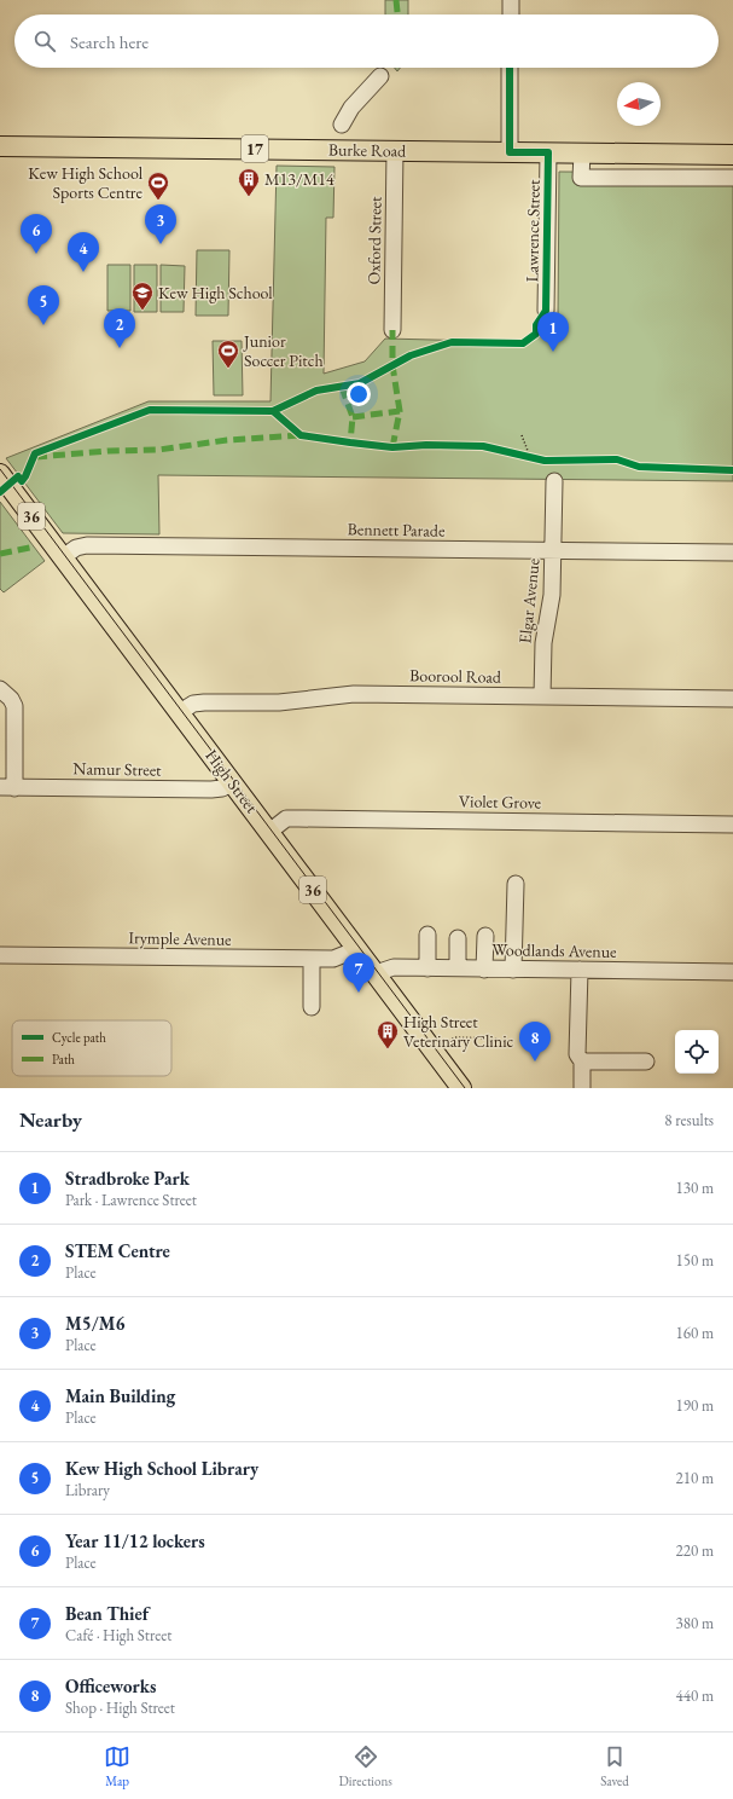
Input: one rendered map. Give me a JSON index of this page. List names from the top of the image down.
{
  "streets": {
    "main road": [
      "17",
      "Burke Road",
      "36",
      "High Street"
    ],
    "street": [
      "Lawrence Street",
      "Oxford Street",
      "Bennett Parade",
      "Elgar Avenue",
      "Boorool Road",
      "Namur Street",
      "Violet Grove",
      "Irymple Avenue",
      "Woodlands Avenue"
    ]
  },
  "crossings": [
    ["Burke Road", "Lawrence Street"],
    ["Burke Road", "Oxford Street"],
    ["Bennett Parade", "Elgar Avenue"],
    ["Bennett Parade", "High Street"],
    ["Elgar Avenue", "Boorool Road"],
    ["Boorool Road", "High Street"],
    ["Namur Street", "High Street"],
    ["High Street", "Violet Grove"],
    ["High Street", "Irymple Avenue"],
    ["High Street", "Woodlands Avenue"]
  ],
  "places": {
    "building": ["M13/M14", "High Street Veterinary Clinic"],
    "sports": ["Kew High School Sports Centre", "Junior Soccer Pitch"],
    "school or university": ["Kew High School"]
  },
  "legend": ["Cycle path", "Path"],
  "north": "left",
  "page": {
    "search": "Search here",
    "pins": [
      "3",
      "6",
      "4",
      "5",
      "2",
      "1",
      "7",
      "8"
    ],
    "heading": ["Nearby", "8 results"],
    "list": [
      {
        "mark": "1",
        "name": "Stradbroke Park",
        "note": "Park · Lawrence Street",
        "value": "130 m"
      },
      {
        "mark": "2",
        "name": "STEM Centre",
        "note": "Place",
        "value": "150 m"
      },
      {
        "mark": "3",
        "name": "M5/M6",
        "note": "Place",
        "value": "160 m"
      },
      {
        "mark": "4",
        "name": "Main Building",
        "note": "Place",
        "value": "190 m"
      },
      {
        "mark": "5",
        "name": "Kew High School Library",
        "note": "Library",
        "value": "210 m"
      },
      {
        "mark": "6",
        "name": "Year 11/12 lockers",
        "note": "Place",
        "value": "220 m"
      },
      {
        "mark": "7",
        "name": "Bean Thief",
        "note": "Café · High Street",
        "value": "380 m"
      },
      {
        "mark": "8",
        "name": "Officeworks",
        "note": "Shop · High Street",
        "value": "440 m"
      }
    ],
    "nav": ["Map", "Directions", "Saved"]
  }
}
